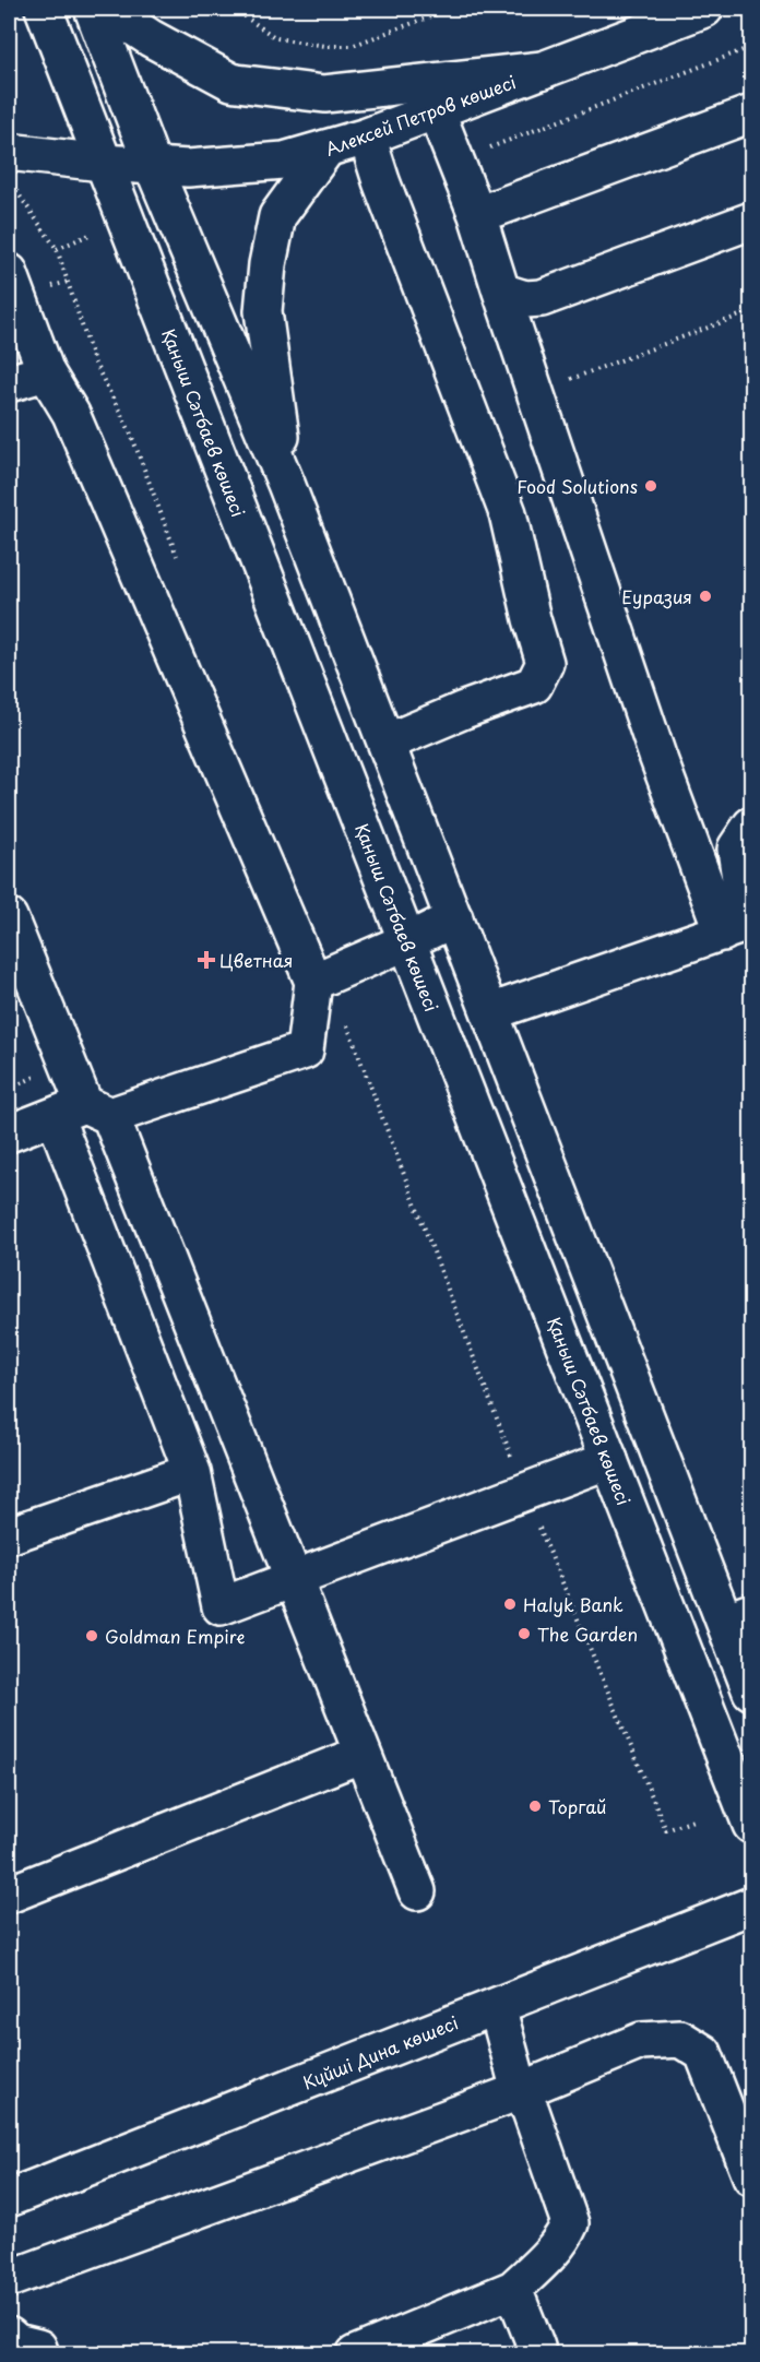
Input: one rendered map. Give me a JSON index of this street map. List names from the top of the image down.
{
  "streets": {
    "main road": ["Алексей Петров көшесі", "Қаныш Сәтбаев көшесі", "Күйші Дина көшесі"]
  },
  "crossings": [
    ["Алексей Петров көшесі", "Қаныш Сәтбаев көшесі"]
  ],
  "places": {
    "other": [
      "Food Solutions",
      "Еуразия",
      "Halyk Bank",
      "The Garden",
      "Goldman Empire",
      "Торгай"
    ],
    "health": ["Цветная"]
  }
}
